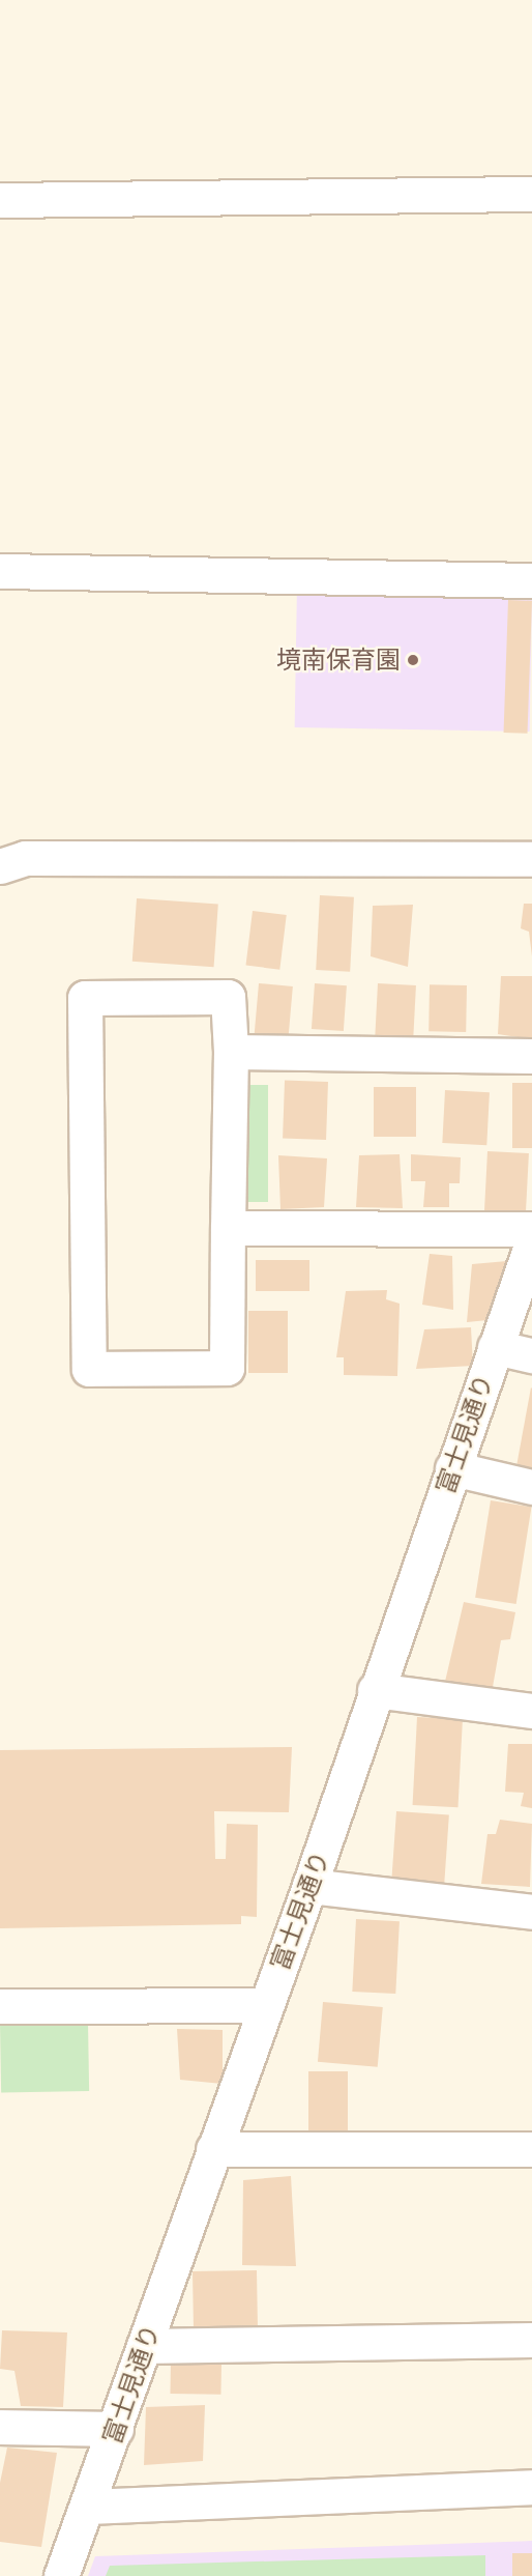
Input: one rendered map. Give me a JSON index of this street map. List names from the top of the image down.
{
  "streets": {
    "street": ["富士見通り"]
  },
  "places": ["境南保育園"]
}
